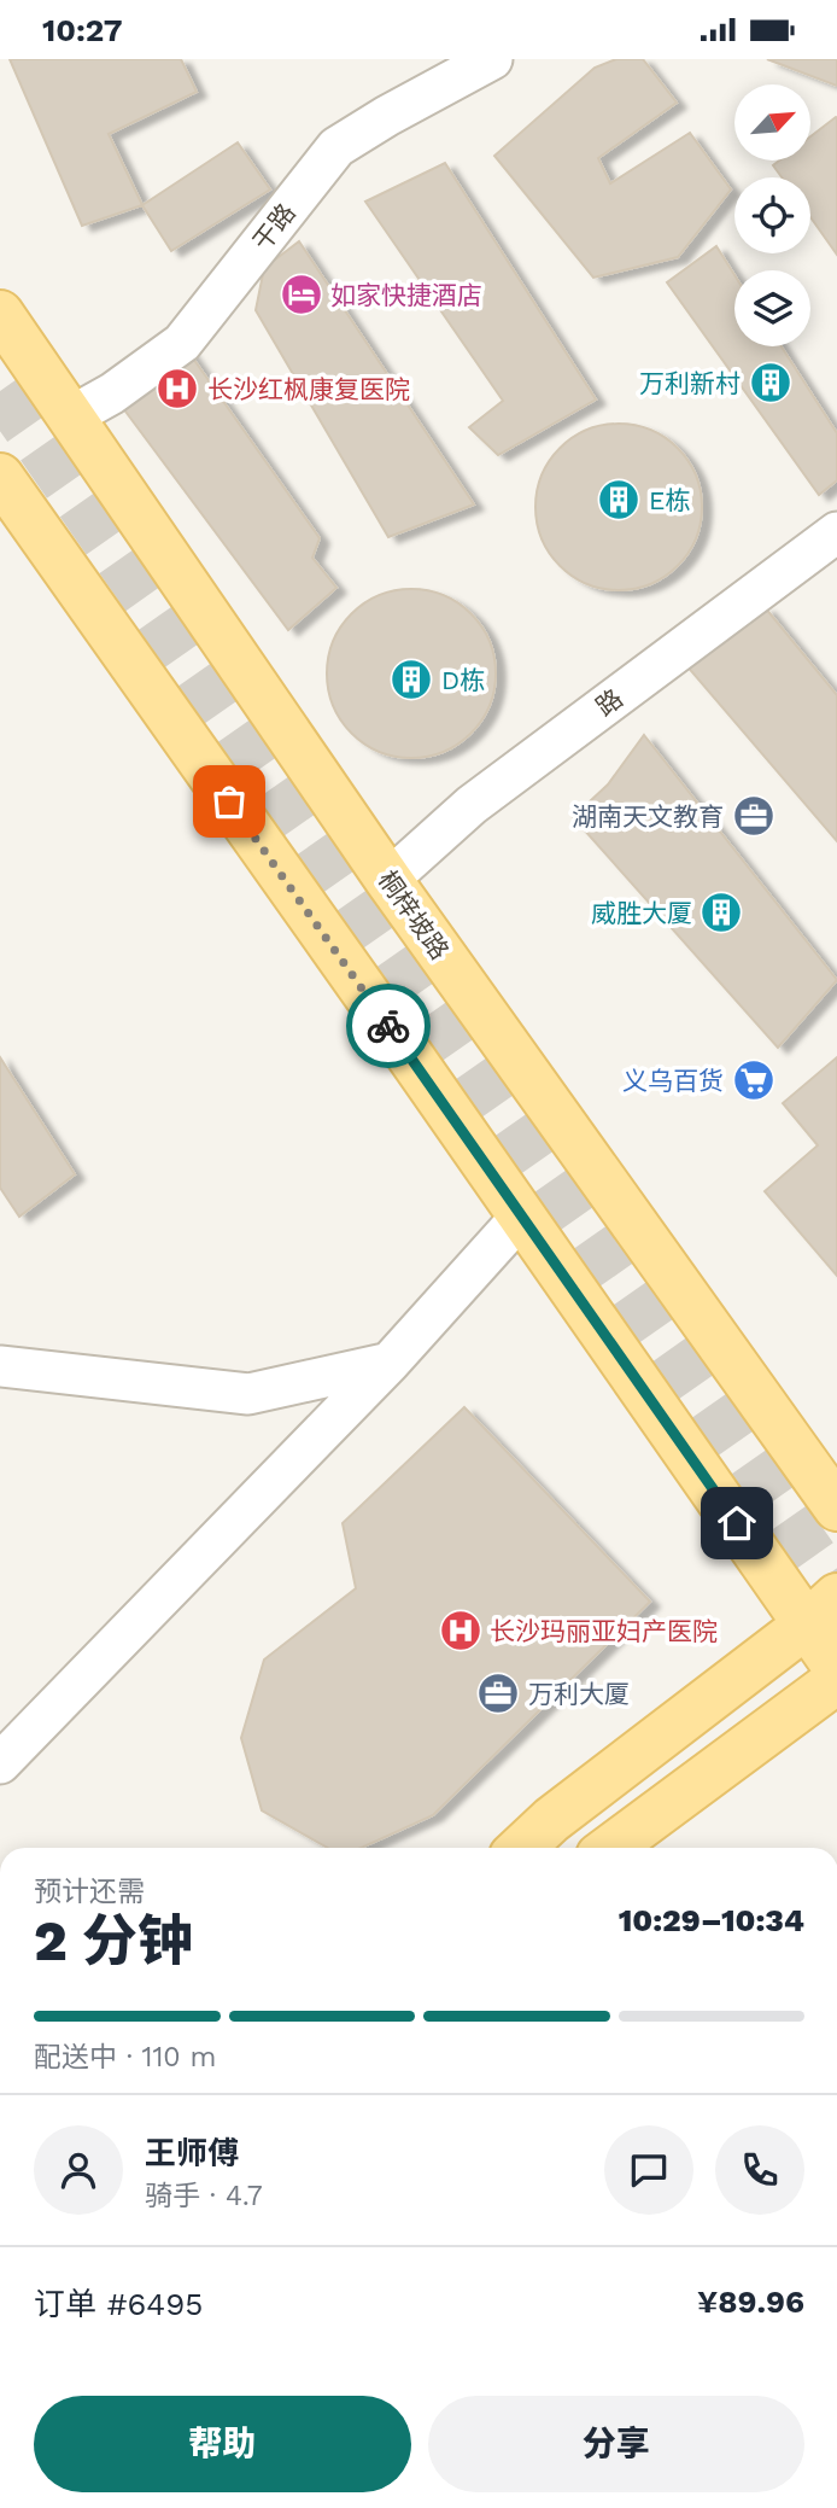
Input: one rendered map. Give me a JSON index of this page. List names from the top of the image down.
{
  "streets": {
    "main road": ["桐梓坡路"],
    "street": ["干路", "路"]
  },
  "crossings": [
    ["干路", "桐梓坡路"],
    ["路", "桐梓坡路"]
  ],
  "places": {
    "hotel": ["如家快捷酒店"],
    "building": [
      "万利新村",
      "E栋",
      "D栋",
      "威胜大厦"
    ],
    "hospital": ["长沙红枫康复医院", "长沙玛丽亚妇产医院"],
    "office": ["湖南天文教育", "万利大厦"],
    "supermarket": ["义乌百货"]
  },
  "north": "top right",
  "page": {
    "status": "10:27",
    "heading": ["2 分钟", "预计还需", "10:29–10:34"],
    "panel": [
      "王师傅",
      "骑手 · 4.7",
      "订单 #6495",
      "¥89.96"
    ],
    "bar": "配送中 · 110 m",
    "buttons": ["帮助", "分享"]
  }
}
